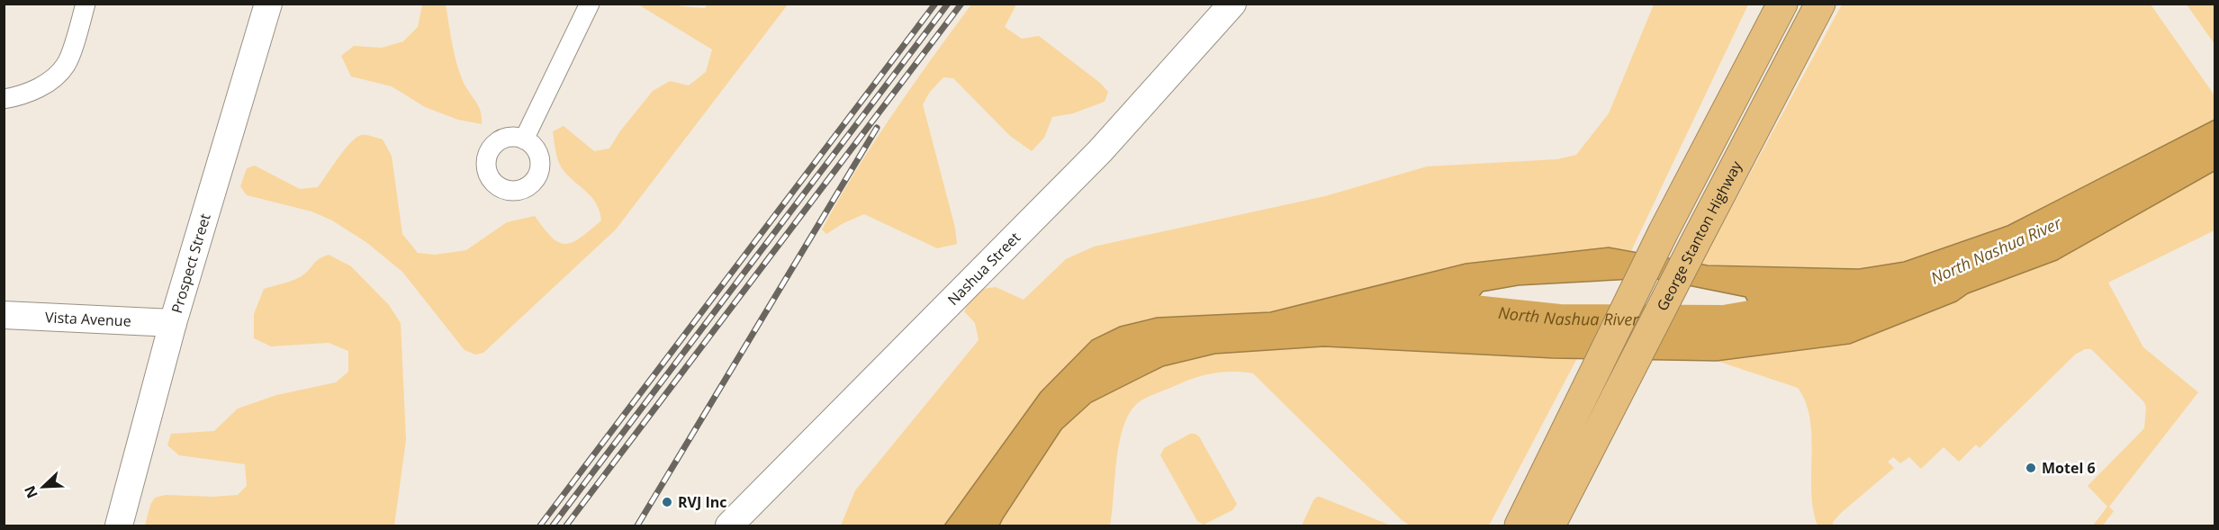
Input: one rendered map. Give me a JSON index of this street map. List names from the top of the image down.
{
  "streets": {
    "highway": ["George Stanton Highway"],
    "main road": ["Prospect Street", "Nashua Street", "Vista Avenue"]
  },
  "crossings": [
    ["Prospect Street", "Vista Avenue"]
  ],
  "water": ["North Nashua River"],
  "places": ["Motel 6", "RVJ Inc"],
  "north": "bottom left"
}
